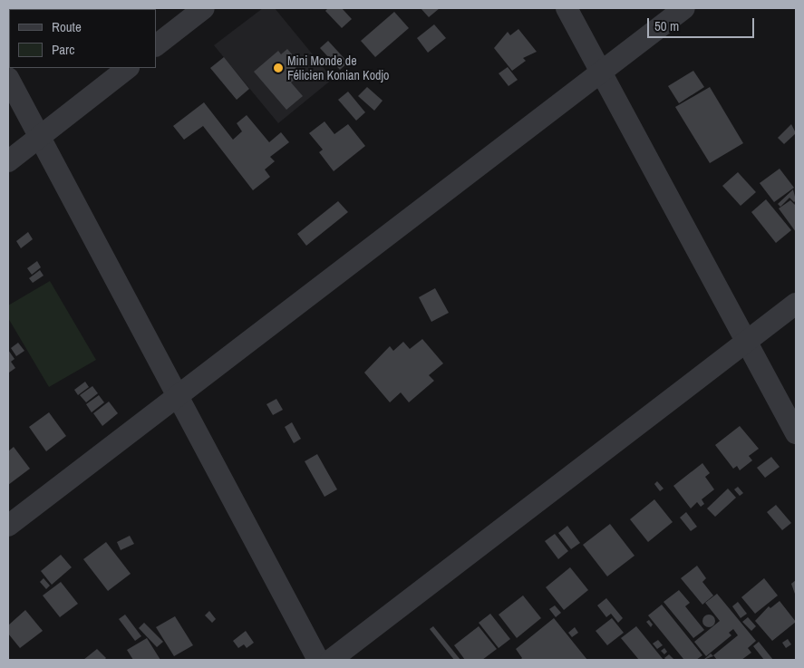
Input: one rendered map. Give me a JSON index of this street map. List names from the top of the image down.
{
  "places": ["Mini Monde de Félicien Konian Kodjo"],
  "legend": ["Route", "Parc"],
  "scale_bar": "50 m"
}
